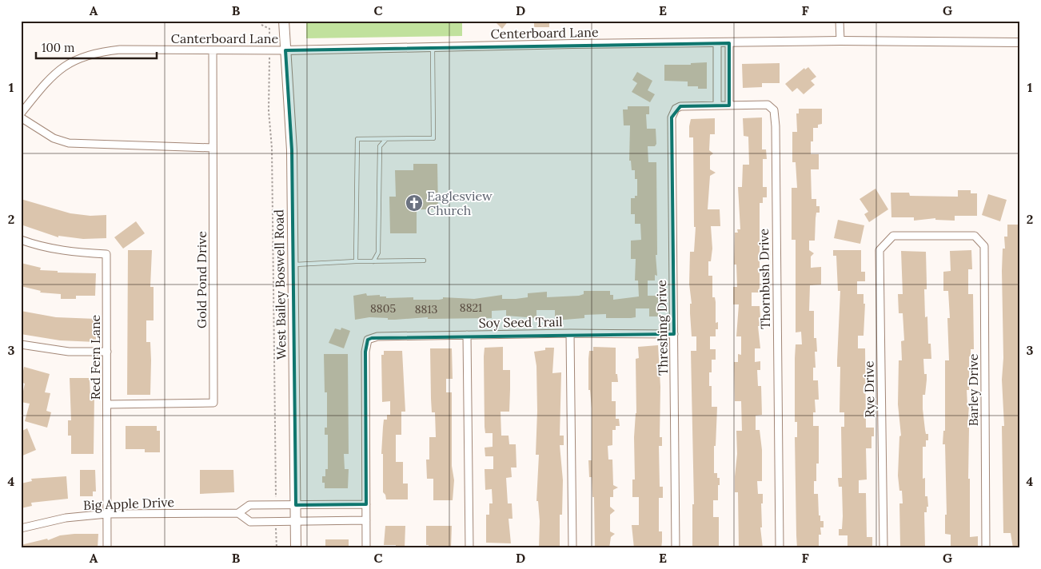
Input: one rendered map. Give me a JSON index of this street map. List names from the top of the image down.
{
  "streets": {
    "main road": ["West Bailey Boswell Road"],
    "street": [
      "Centerboard Lane",
      "Canterboard Lane",
      "Thornbush Drive",
      "Gold Pond Drive",
      "Soy Seed Trail",
      "Threshing Drive",
      "Red Fern Lane",
      "Rye Drive",
      "Barley Drive",
      "Big Apple Drive"
    ]
  },
  "crossings": [
    ["Centerboard Lane", "Canterboard Lane"],
    ["Centerboard Lane", "West Bailey Boswell Road"],
    ["Canterboard Lane", "Gold Pond Drive"],
    ["Canterboard Lane", "West Bailey Boswell Road"],
    ["Thornbush Drive", "Threshing Drive"],
    ["Gold Pond Drive", "Red Fern Lane"],
    ["West Bailey Boswell Road", "Big Apple Drive"],
    ["Soy Seed Trail", "Threshing Drive"],
    ["Soy Seed Trail", "Big Apple Drive"],
    ["Red Fern Lane", "Big Apple Drive"],
    ["Rye Drive", "Barley Drive"]
  ],
  "places": {
    "church": ["Eaglesview Church"]
  },
  "house_numbers": ["8821", "8805", "8813"],
  "scale_bar": "100 m",
  "grid": {
    "columns": [
      "A",
      "B",
      "C",
      "D",
      "E",
      "F",
      "G"
    ],
    "rows": [
      "1",
      "2",
      "3",
      "4"
    ]
  }
}
